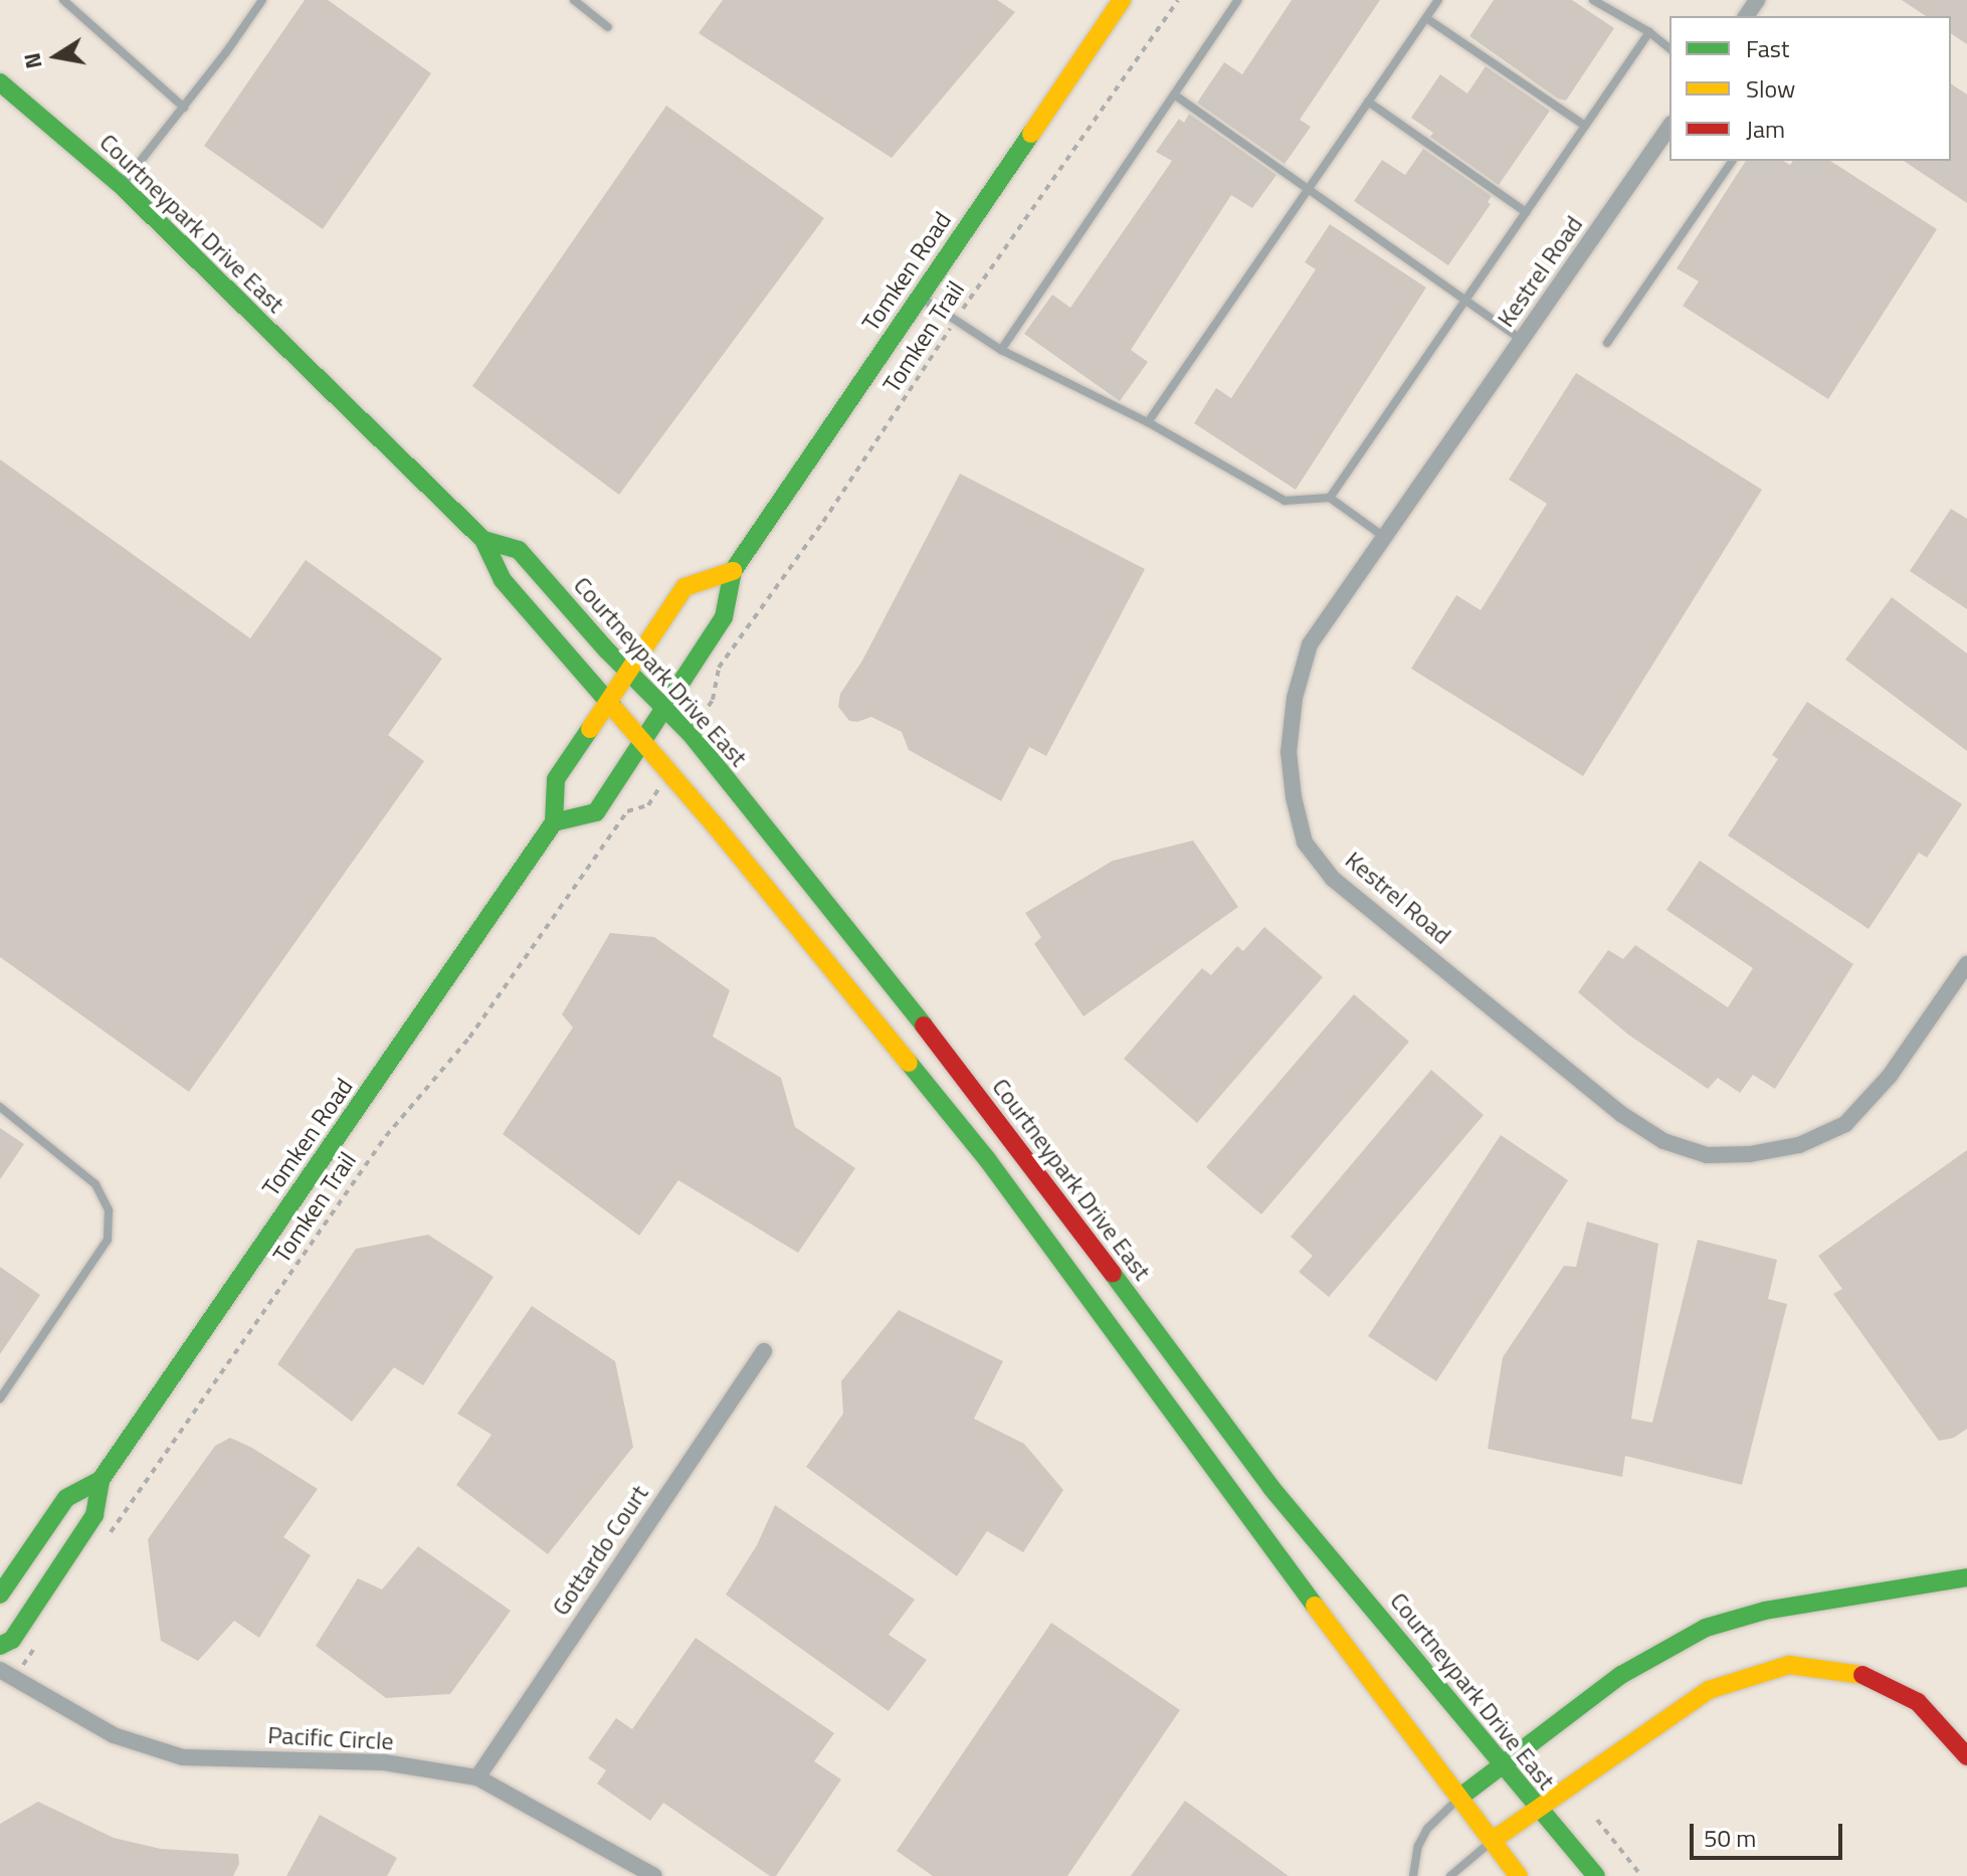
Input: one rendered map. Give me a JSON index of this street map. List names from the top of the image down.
{
  "streets": {
    "main road": ["Courtneypark Drive East", "Tomken Road"],
    "street": ["Kestrel Road", "Gottardo Court", "Pacific Circle"],
    "path": ["Tomken Trail"]
  },
  "crossings": [
    ["Courtneypark Drive East", "Tomken Road"],
    ["Gottardo Court", "Pacific Circle"]
  ],
  "legend": ["Fast", "Slow", "Jam"],
  "scale_bar": "50 m",
  "north": "left"
}
